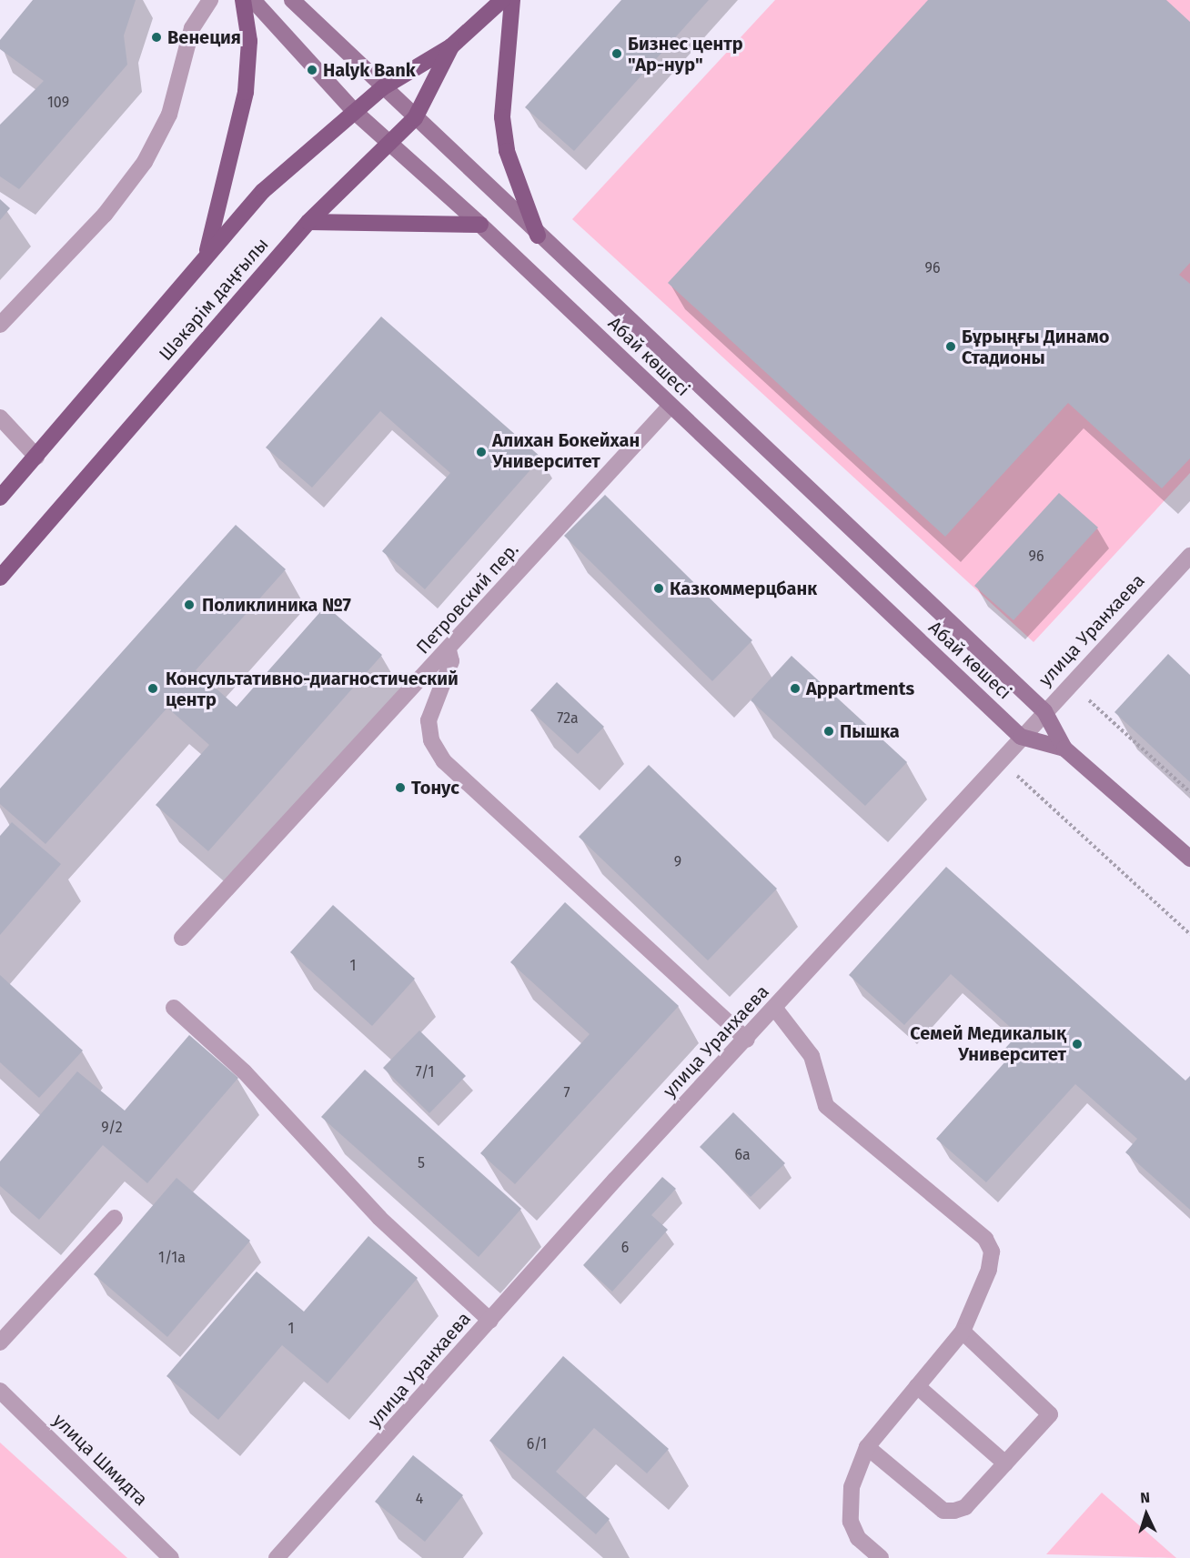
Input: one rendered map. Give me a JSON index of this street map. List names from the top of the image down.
{
  "streets": {
    "main road": ["Шәкәрім даңғылы", "Абай көшесі"],
    "street": ["Петровский пер.", "улица Уранхаева", "улица Шмидта"]
  },
  "crossings": [
    ["Шәкәрім даңғылы", "Абай көшесі"],
    ["Абай көшесі", "Петровский пер."],
    ["Абай көшесі", "улица Уранхаева"]
  ],
  "places": [
    "Венеция",
    "Бизнес центр \"Ар-нур\"",
    "Halyk Bank",
    "Бұрыңғы Динамо Стадионы",
    "Алихан Бокейхан Университет",
    "Казкоммерцбанк",
    "Поликлиника №7",
    "Консультативно-диагностический центр",
    "Appartments",
    "Пышка",
    "Тонус",
    "Семей Медикалық Университет"
  ],
  "house_numbers": [
    "109",
    "96",
    "96",
    "72а",
    "9",
    "1",
    "7/1",
    "7",
    "9/2",
    "6а",
    "5",
    "6",
    "1/1а",
    "1",
    "6/1",
    "4"
  ],
  "north": "top"
}
